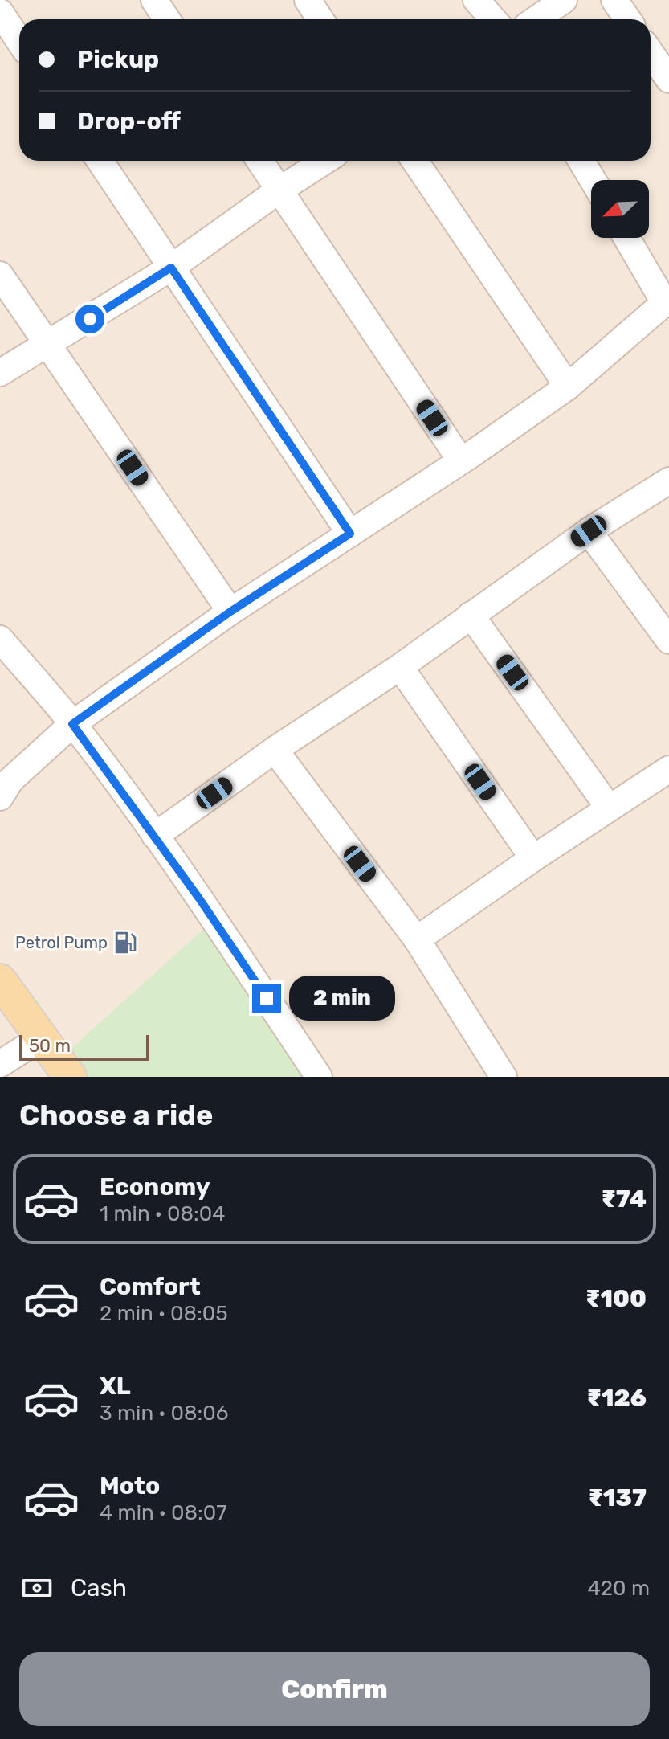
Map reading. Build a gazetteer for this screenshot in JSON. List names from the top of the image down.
{
  "places": {
    "fuel station": ["Petrol Pump"]
  },
  "scale_bar": "50 m",
  "north": "bottom left",
  "page": {
    "banner": ["Pickup", "Drop-off"],
    "bubble": "2 min",
    "scale": "50 m",
    "heading": "Choose a ride",
    "list": [
      {
        "name": "Economy",
        "note": "1 min · 08:04",
        "value": "₹74"
      },
      {
        "name": "Comfort",
        "note": "2 min · 08:05",
        "value": "₹100"
      },
      {
        "name": "XL",
        "note": "3 min · 08:06",
        "value": "₹126"
      },
      {
        "name": "Moto",
        "note": "4 min · 08:07",
        "value": "₹137"
      }
    ],
    "pay": ["Cash", "420 m"],
    "buttons": "Confirm"
  }
}
